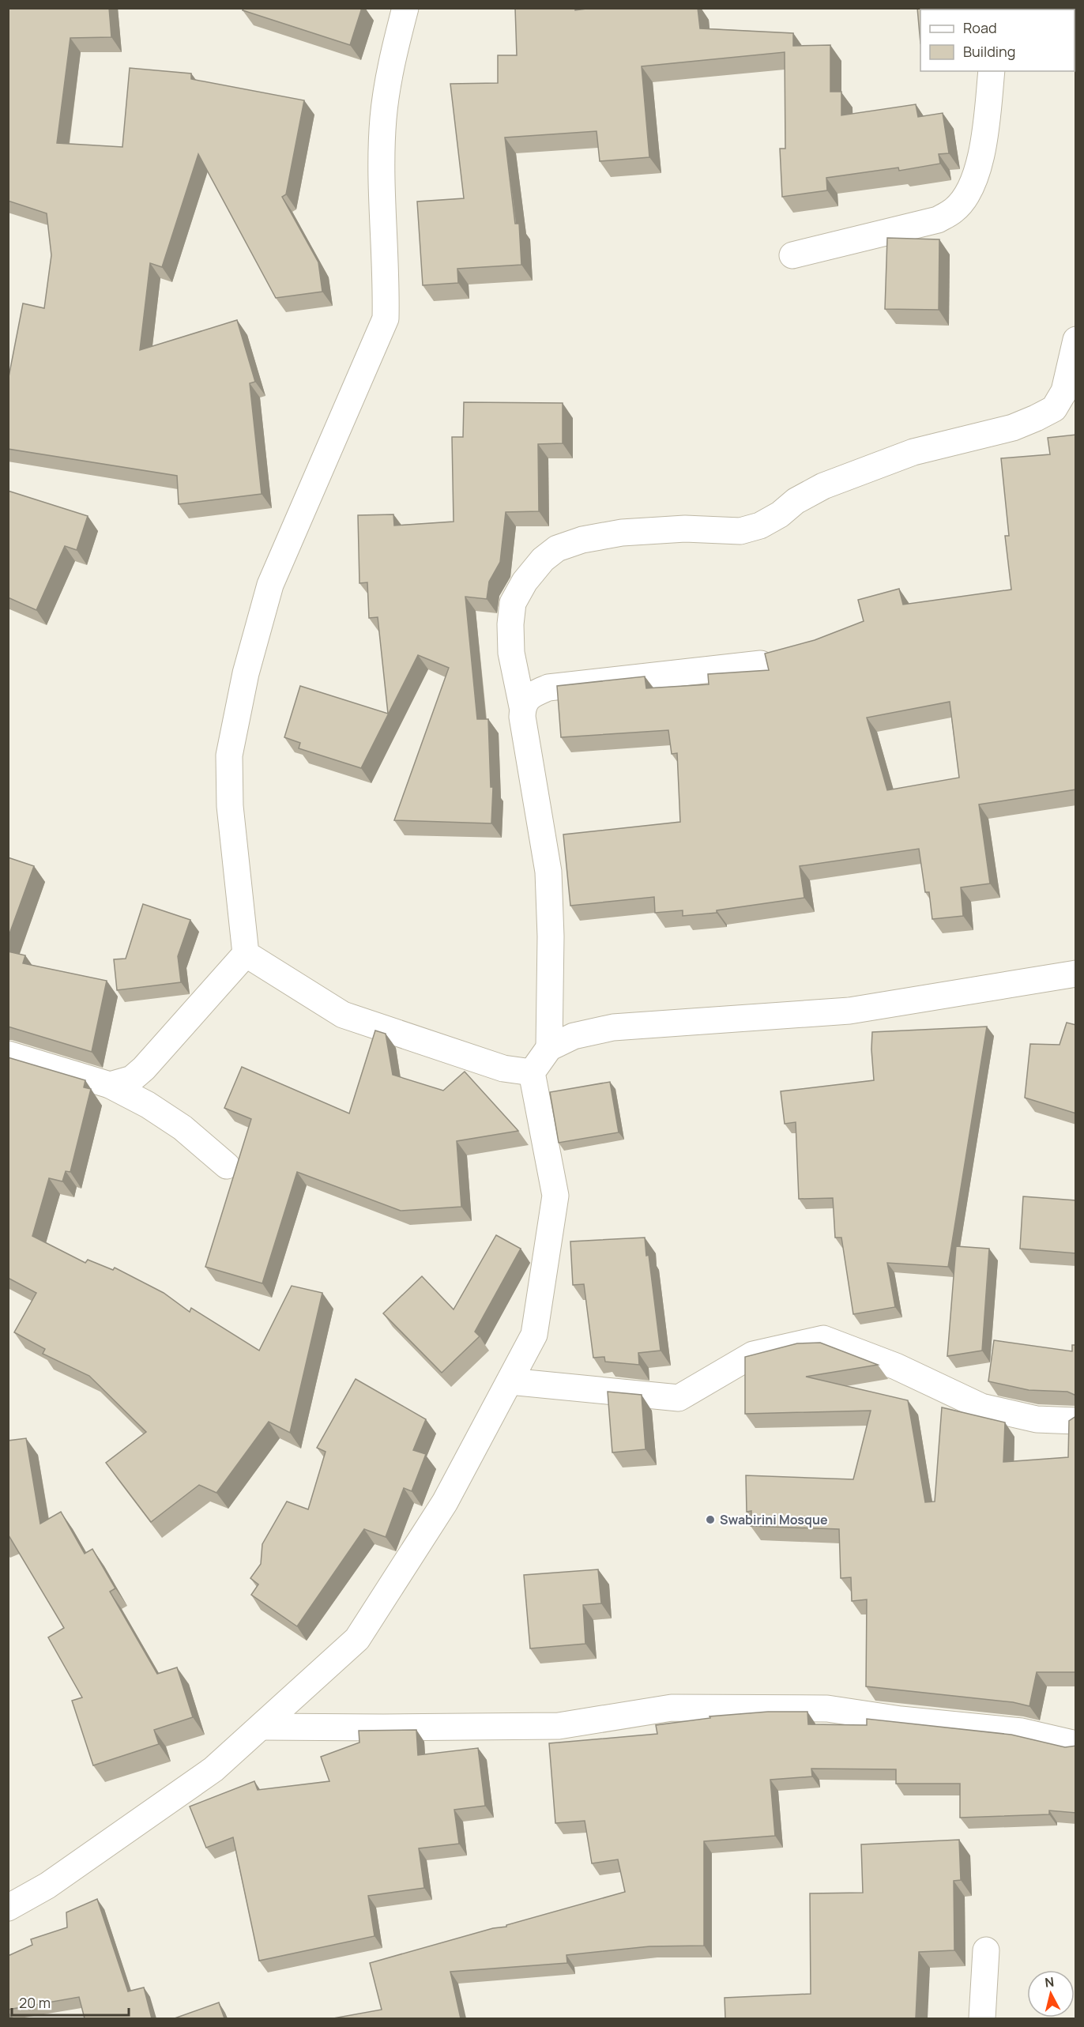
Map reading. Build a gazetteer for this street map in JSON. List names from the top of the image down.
{
  "places": ["Swabirini Mosque"],
  "legend": ["Road", "Building"],
  "scale_bar": "20 m",
  "north": "top"
}
